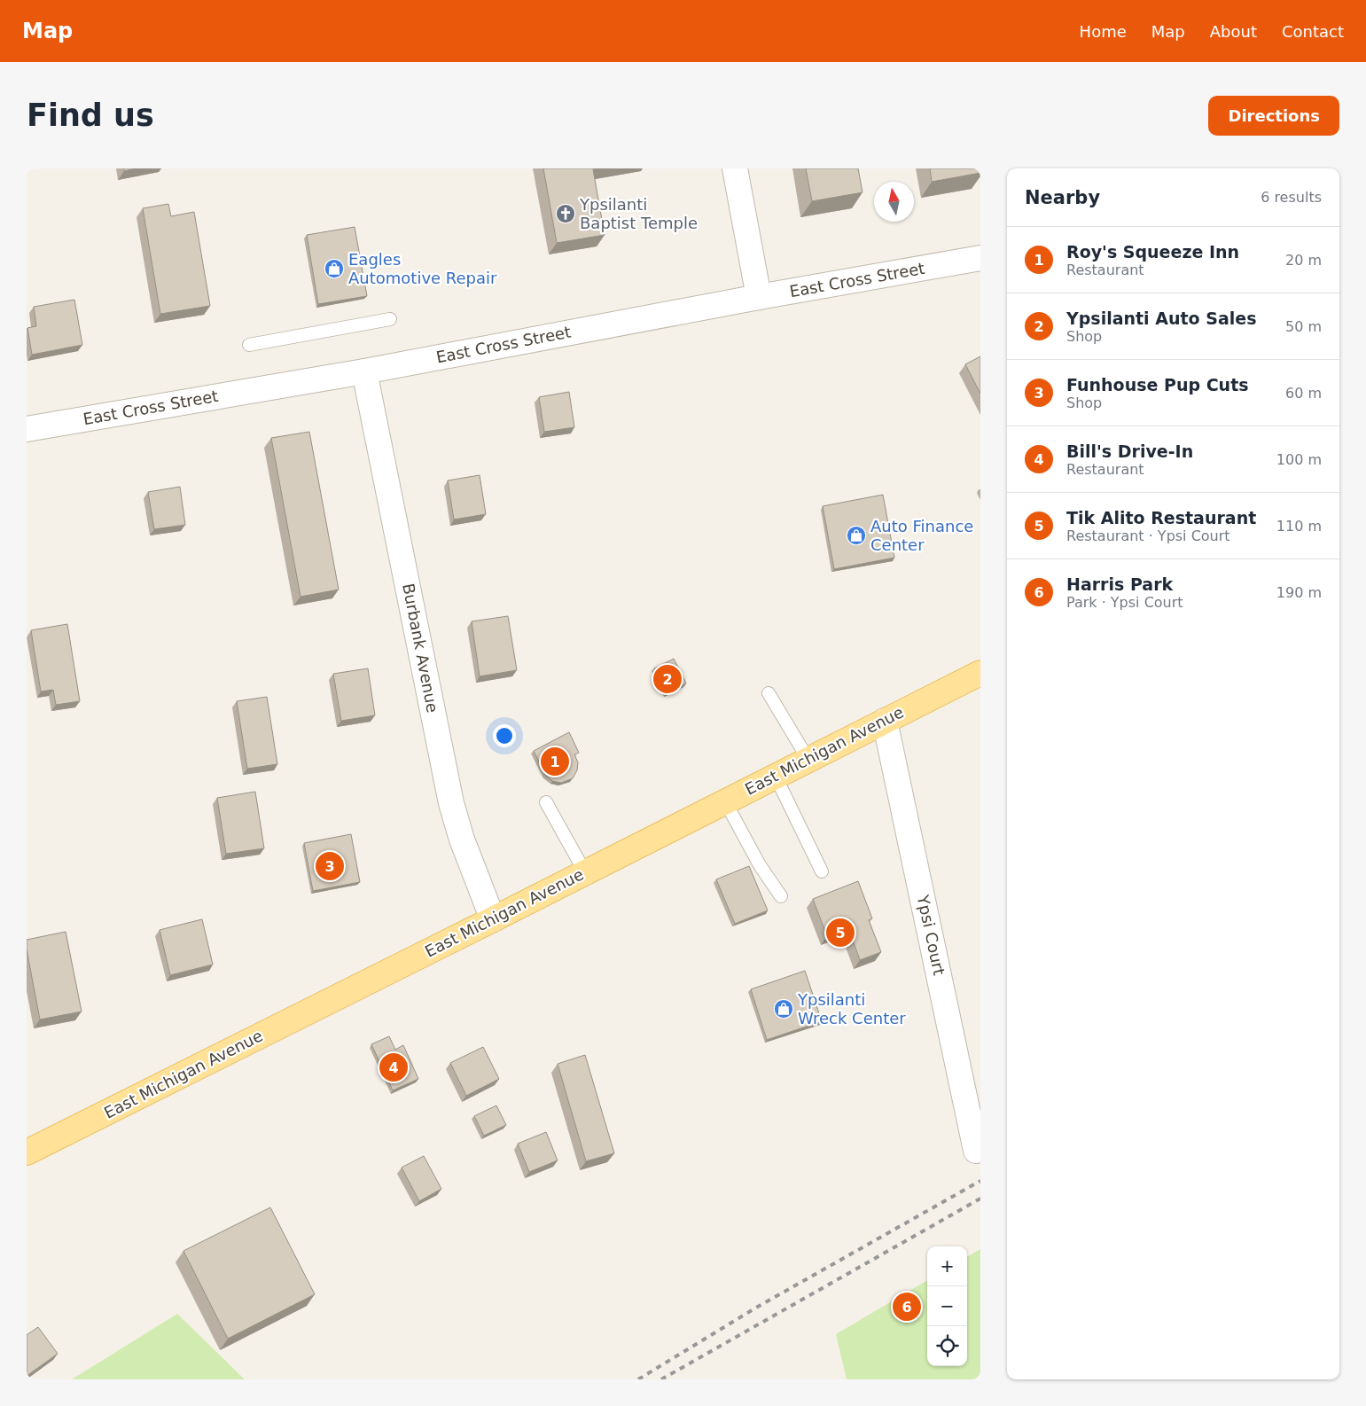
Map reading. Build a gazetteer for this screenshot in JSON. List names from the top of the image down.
{
  "streets": {
    "main road": ["East Michigan Avenue"],
    "street": ["East Cross Street", "Burbank Avenue", "Ypsi Court"]
  },
  "crossings": [
    ["East Cross Street", "Burbank Avenue"],
    ["Burbank Avenue", "East Michigan Avenue"],
    ["East Michigan Avenue", "Ypsi Court"]
  ],
  "places": {
    "church": ["Ypsilanti Baptist Temple"],
    "shop": ["Eagles Automotive Repair", "Auto Finance Center", "Ypsilanti Wreck Center"]
  },
  "north": "top",
  "page": {
    "header": "Map",
    "nav": [
      "Home",
      "Map",
      "About",
      "Contact"
    ],
    "buttons": "Directions",
    "title": "Find us",
    "heading": ["Nearby", "6 results"],
    "list": [
      {
        "mark": "1",
        "name": "Roy's Squeeze Inn",
        "note": "Restaurant",
        "value": "20 m"
      },
      {
        "mark": "2",
        "name": "Ypsilanti Auto Sales",
        "note": "Shop",
        "value": "50 m"
      },
      {
        "mark": "3",
        "name": "Funhouse Pup Cuts",
        "note": "Shop",
        "value": "60 m"
      },
      {
        "mark": "4",
        "name": "Bill's Drive-In",
        "note": "Restaurant",
        "value": "100 m"
      },
      {
        "mark": "5",
        "name": "Tik Alito Restaurant",
        "note": "Restaurant · Ypsi Court",
        "value": "110 m"
      },
      {
        "mark": "6",
        "name": "Harris Park",
        "note": "Park · Ypsi Court",
        "value": "190 m"
      }
    ],
    "pins": [
      "2",
      "1",
      "3",
      "5",
      "4",
      "6"
    ],
    "map_buttons": ["+", "−"]
  }
}
